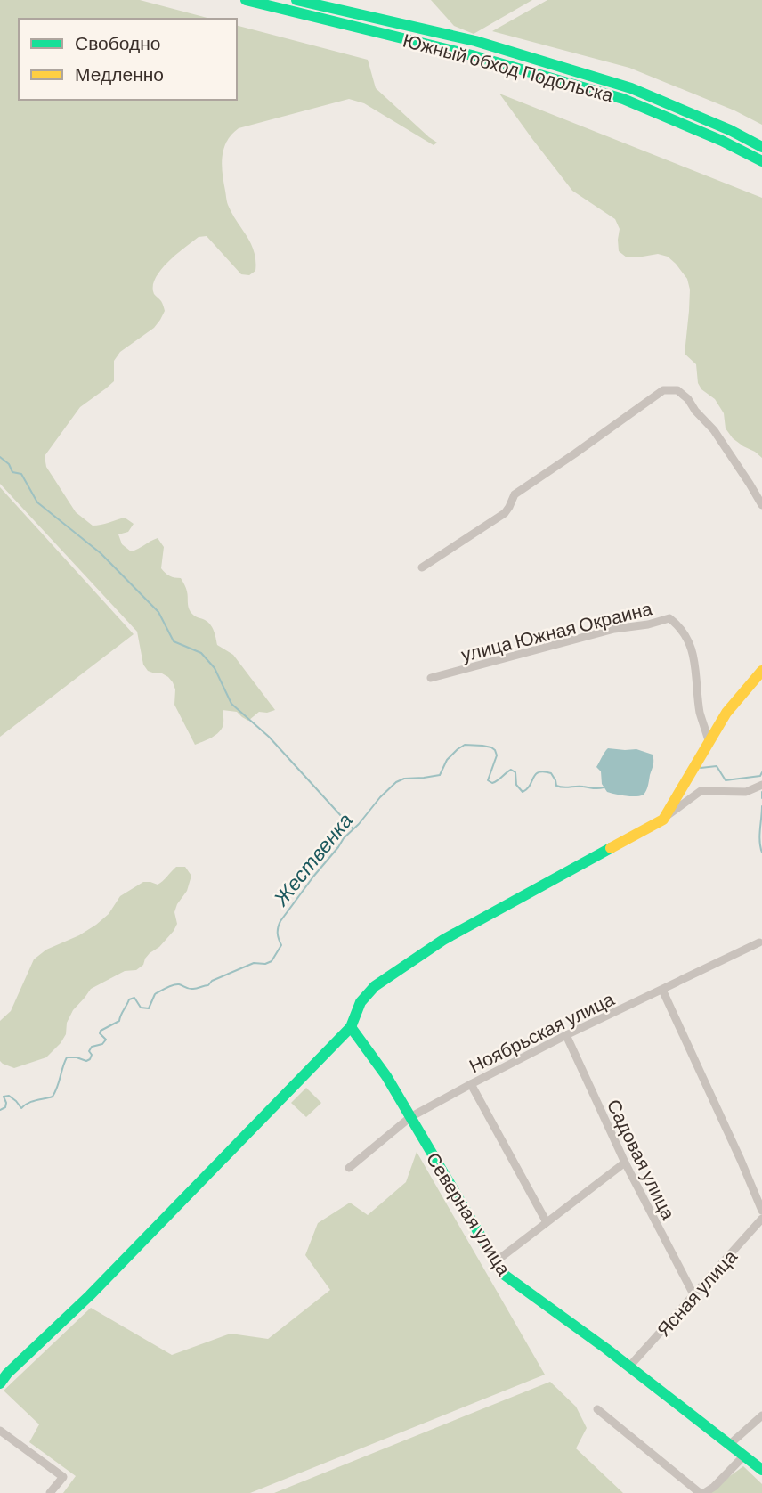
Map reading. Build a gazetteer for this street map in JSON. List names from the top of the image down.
{
  "streets": {
    "street": [
      "Южный обход Подольска",
      "улица Южная Окраина",
      "Ноябрьская улица",
      "Садовая улица",
      "Северная улица",
      "Ясная улица"
    ]
  },
  "crossings": [
    ["Ноябрьская улица", "Садовая улица"],
    ["Ноябрьская улица", "Северная улица"],
    ["Садовая улица", "Ясная улица"],
    ["Северная улица", "Ясная улица"]
  ],
  "water": ["Жественка"],
  "legend": ["Свободно", "Медленно"]
}
